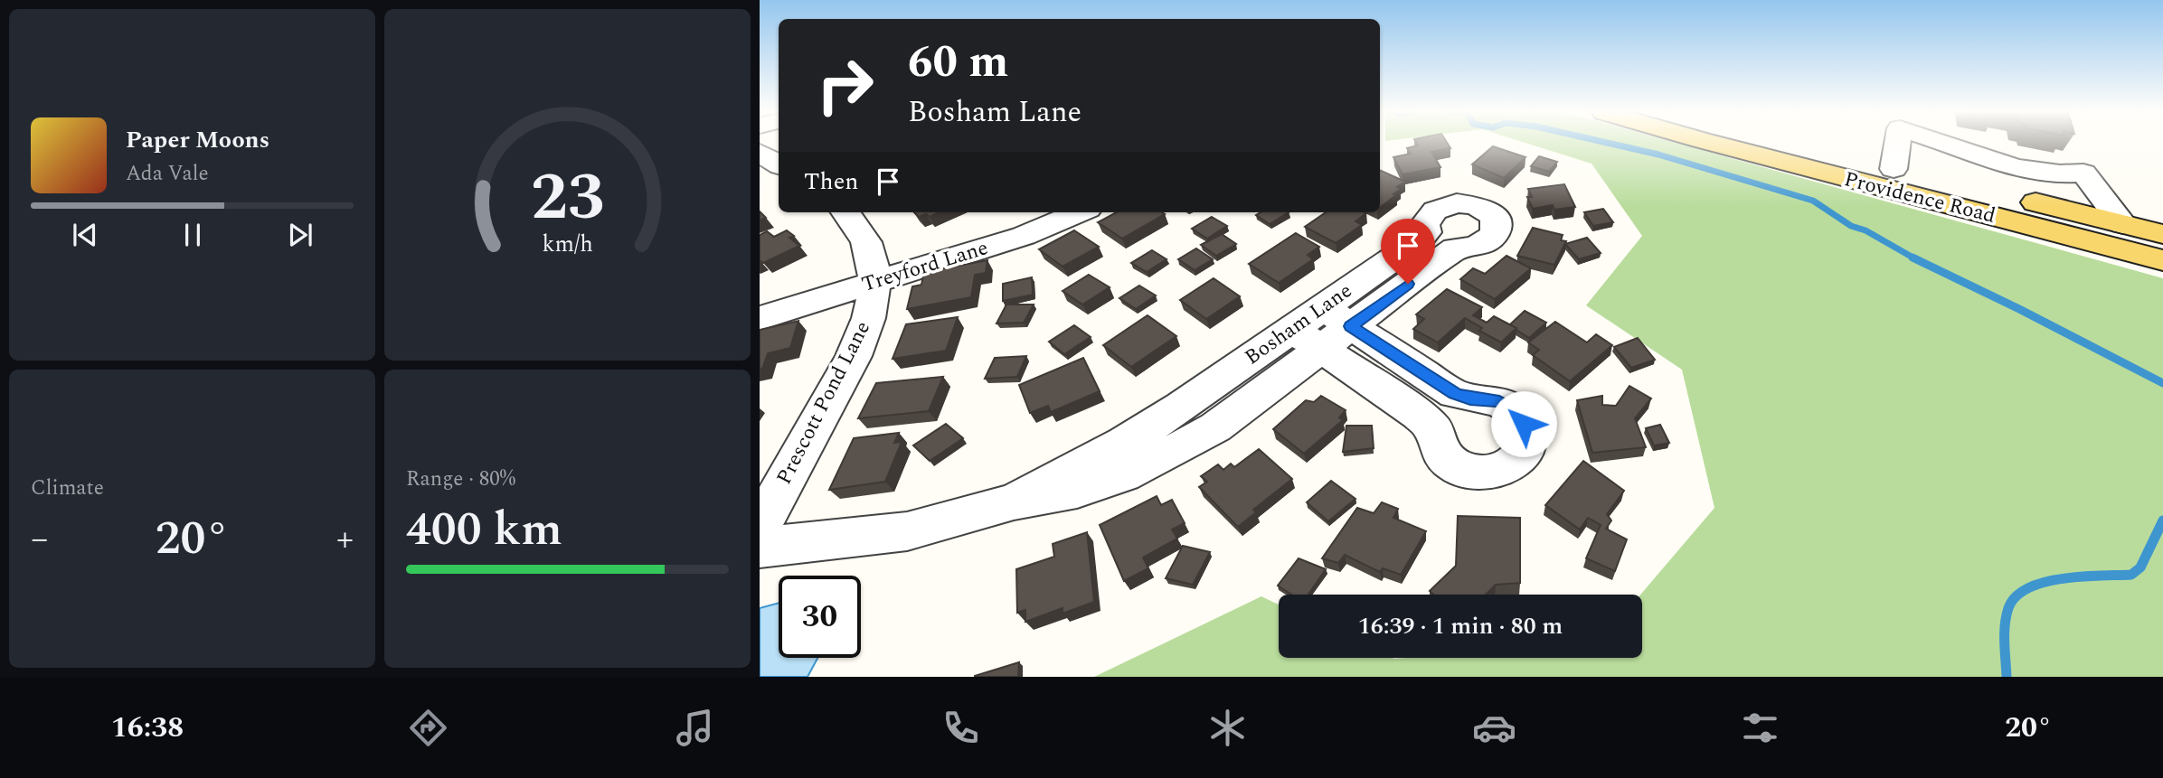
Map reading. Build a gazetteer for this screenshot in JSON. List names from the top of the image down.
{
  "streets": {
    "main road": ["Providence Road"],
    "street": ["Treyford Lane", "Bosham Lane", "Prescott Pond Lane"]
  },
  "crossings": [
    ["Treyford Lane", "Prescott Pond Lane"]
  ],
  "page": {
    "turn": ["60 m", "Bosham Lane"],
    "song": ["Paper Moons", "Ada Vale"],
    "then": "Then",
    "tile": [
      "Climate",
      ["Range · 80%", "400 km"]
    ],
    "heat": ["−", "20°", "+"],
    "limit": "30",
    "trip": "16:39 · 1 min · 80 m",
    "tabs": ["16:38", "20°"],
    "gauge": ["23", "km/h"]
  }
}
